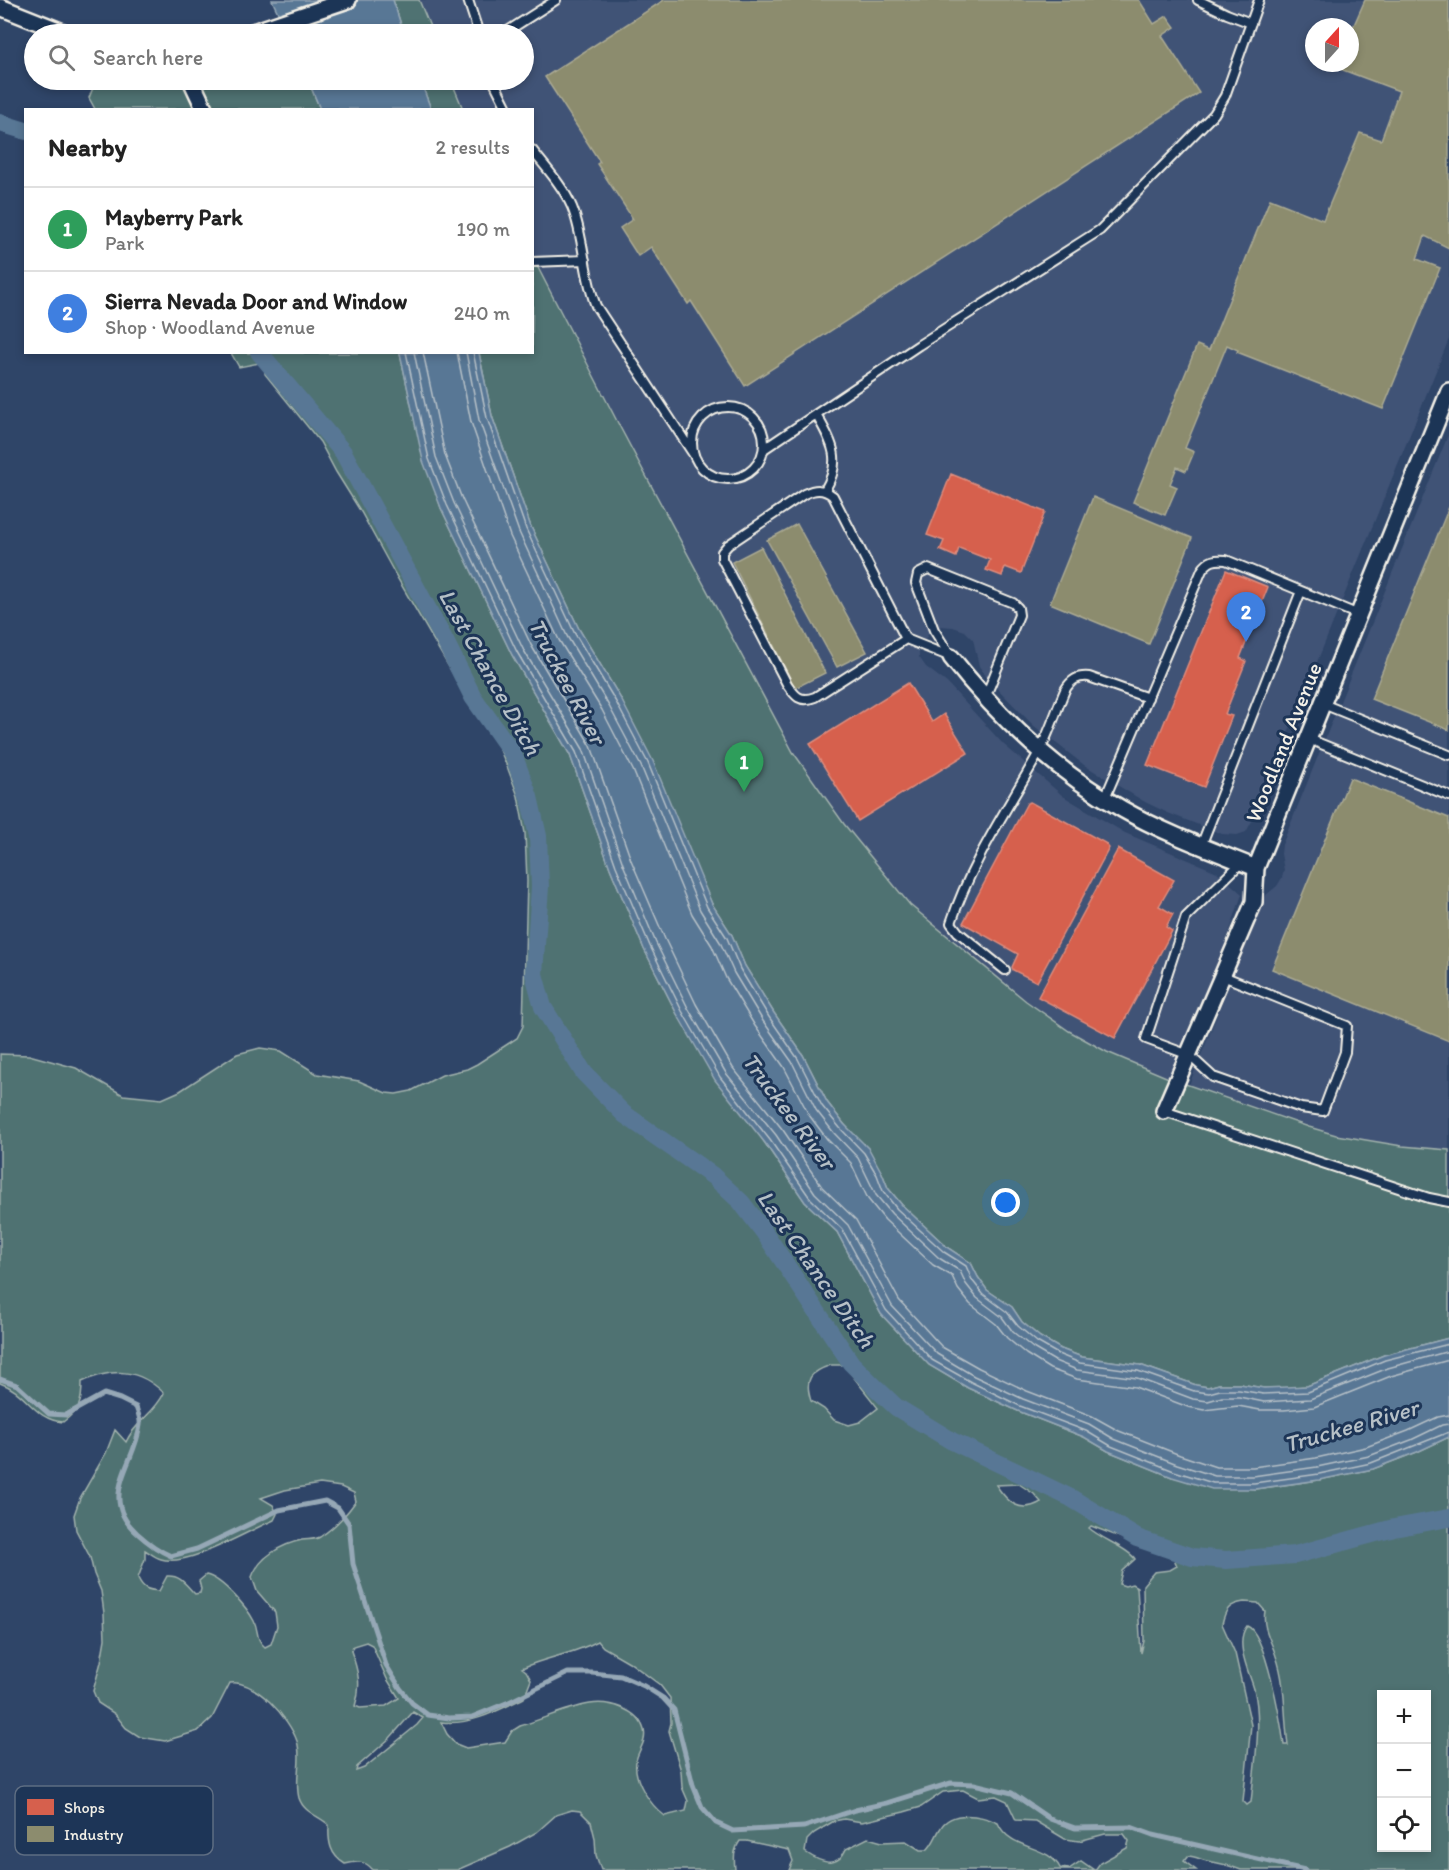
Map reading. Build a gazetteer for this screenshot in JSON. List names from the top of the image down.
{
  "streets": {
    "street": ["Woodland Avenue"]
  },
  "water": ["Last Chance Ditch", "Truckee River"],
  "legend": ["Shops", "Industry"],
  "north": "top",
  "page": {
    "search": "Search here",
    "heading": ["Nearby", "2 results"],
    "list": [
      {
        "mark": "1",
        "name": "Mayberry Park",
        "note": "Park",
        "value": "190 m"
      },
      {
        "mark": "2",
        "name": "Sierra Nevada Door and Window",
        "note": "Shop · Woodland Avenue",
        "value": "240 m"
      }
    ],
    "pins": ["2", "1"],
    "map_buttons": ["+", "−"]
  }
}
